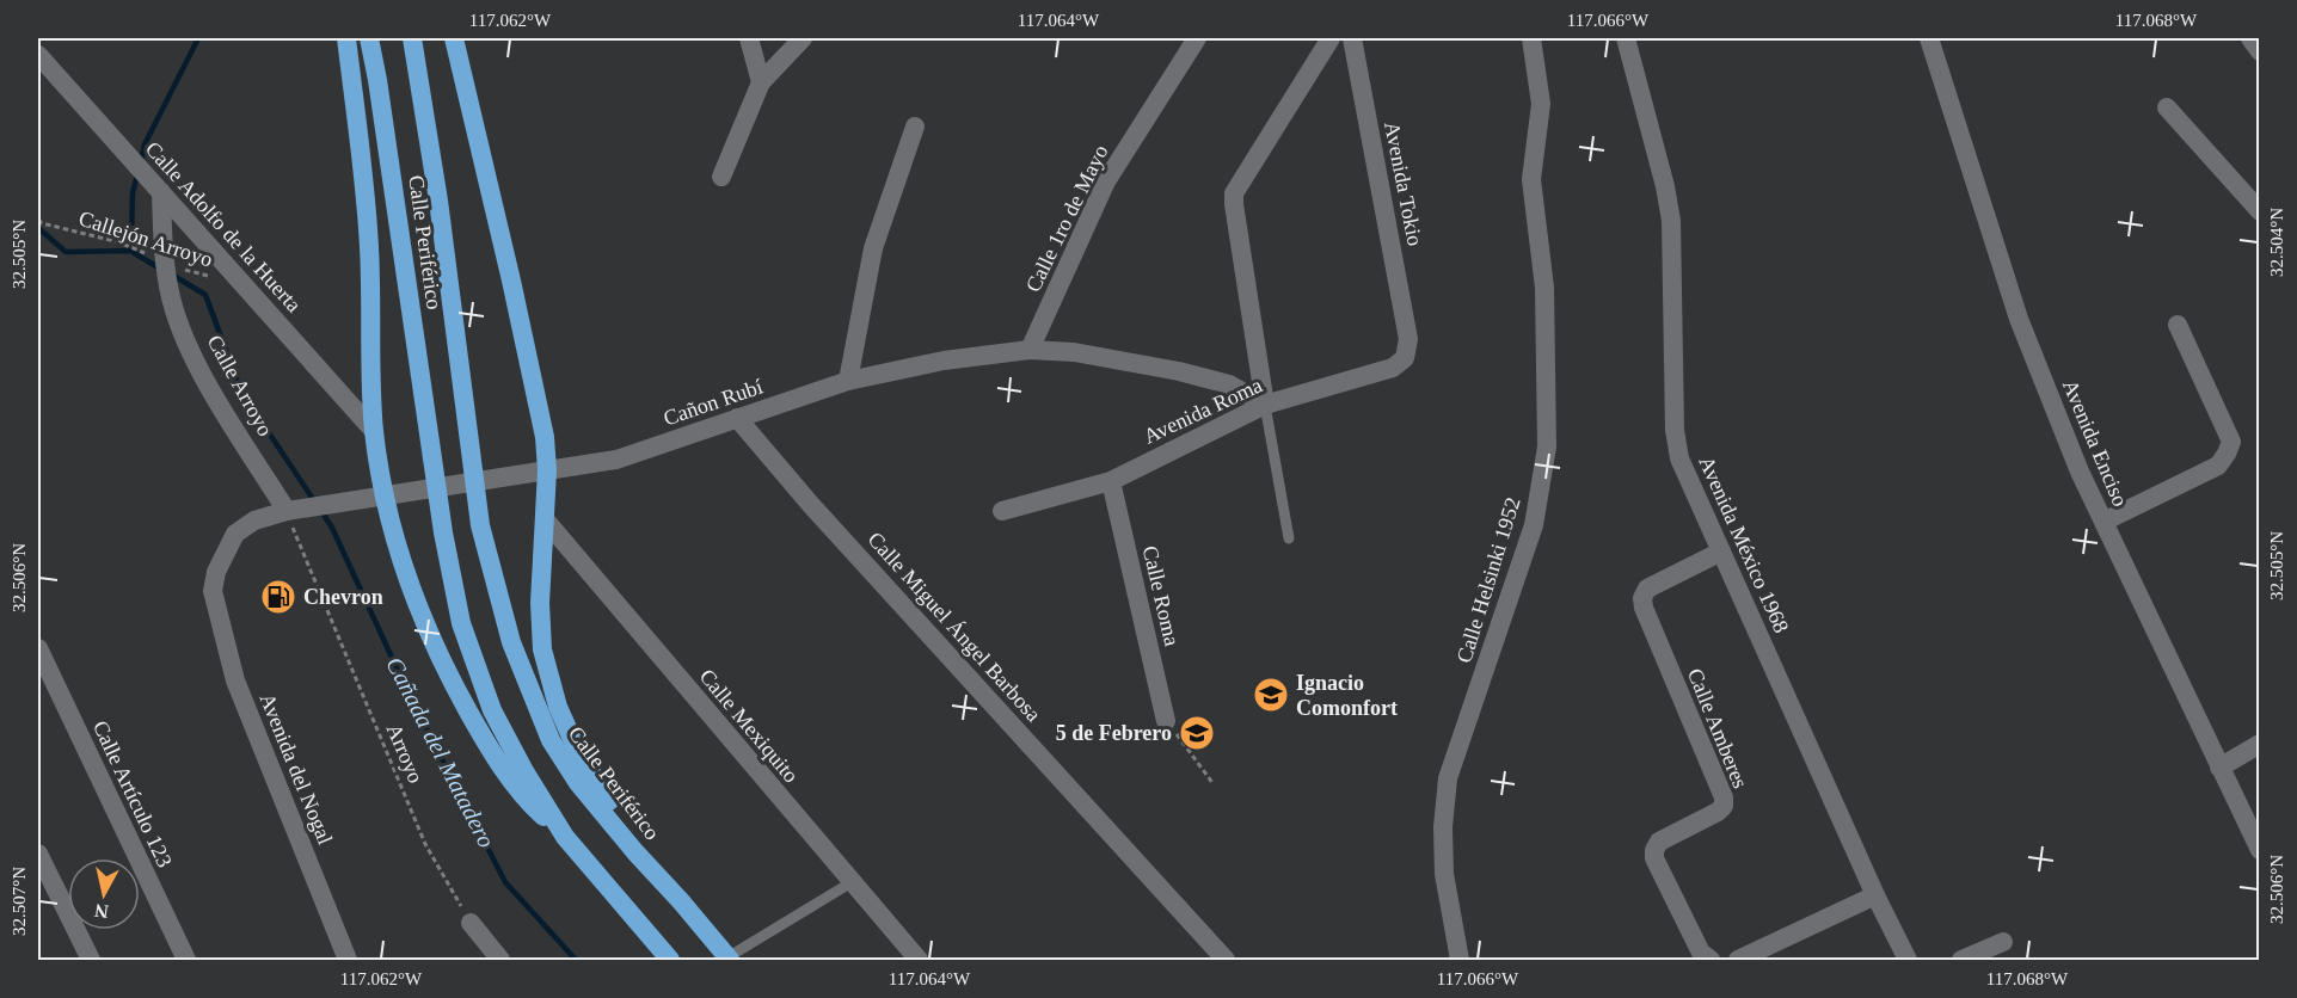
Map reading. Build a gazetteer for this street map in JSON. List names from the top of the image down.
{
  "streets": {
    "highway": ["Calle Periférico"],
    "street": [
      "Avenida Tokio",
      "Calle 1ro de Mayo",
      "Calle Adolfo de la Huerta",
      "Calle Arroyo",
      "Cañon Rubí",
      "Avenida Roma",
      "Avenida Enciso",
      "Avenida México 1968",
      "Calle Helsinki 1952",
      "Calle Roma",
      "Calle Miguel Ángel Barbosa",
      "Calle Mexiquito",
      "Calle Amberes",
      "Avenida del Nogal",
      "Calle Artículo 123"
    ],
    "path": ["Callejón Arroyo", "Arroyo"]
  },
  "crossings": [
    ["Avenida Tokio", "Avenida Roma"],
    ["Calle 1ro de Mayo", "Cañon Rubí"],
    ["Calle Adolfo de la Huerta", "Callejón Arroyo"],
    ["Calle Adolfo de la Huerta", "Calle Arroyo"],
    ["Callejón Arroyo", "Calle Arroyo"],
    ["Calle Arroyo", "Cañon Rubí"],
    ["Calle Arroyo", "Arroyo"],
    ["Cañon Rubí", "Avenida Roma"],
    ["Cañon Rubí", "Calle Miguel Ángel Barbosa"],
    ["Cañon Rubí", "Arroyo"],
    ["Cañon Rubí", "Avenida del Nogal"],
    ["Avenida Roma", "Calle Roma"],
    ["Avenida México 1968", "Calle Amberes"]
  ],
  "water": ["Cañada del Matadero"],
  "places": {
    "fuel station": ["Chevron"],
    "school or university": ["Ignacio Comonfort", "5 de Febrero"]
  },
  "north": "bottom",
  "coordinates": [
    "117.062°W",
    "117.064°W",
    "117.066°W",
    "117.068°W",
    "32.504°N",
    "32.505°N",
    "32.506°N",
    "32.507°N"
  ]
}
